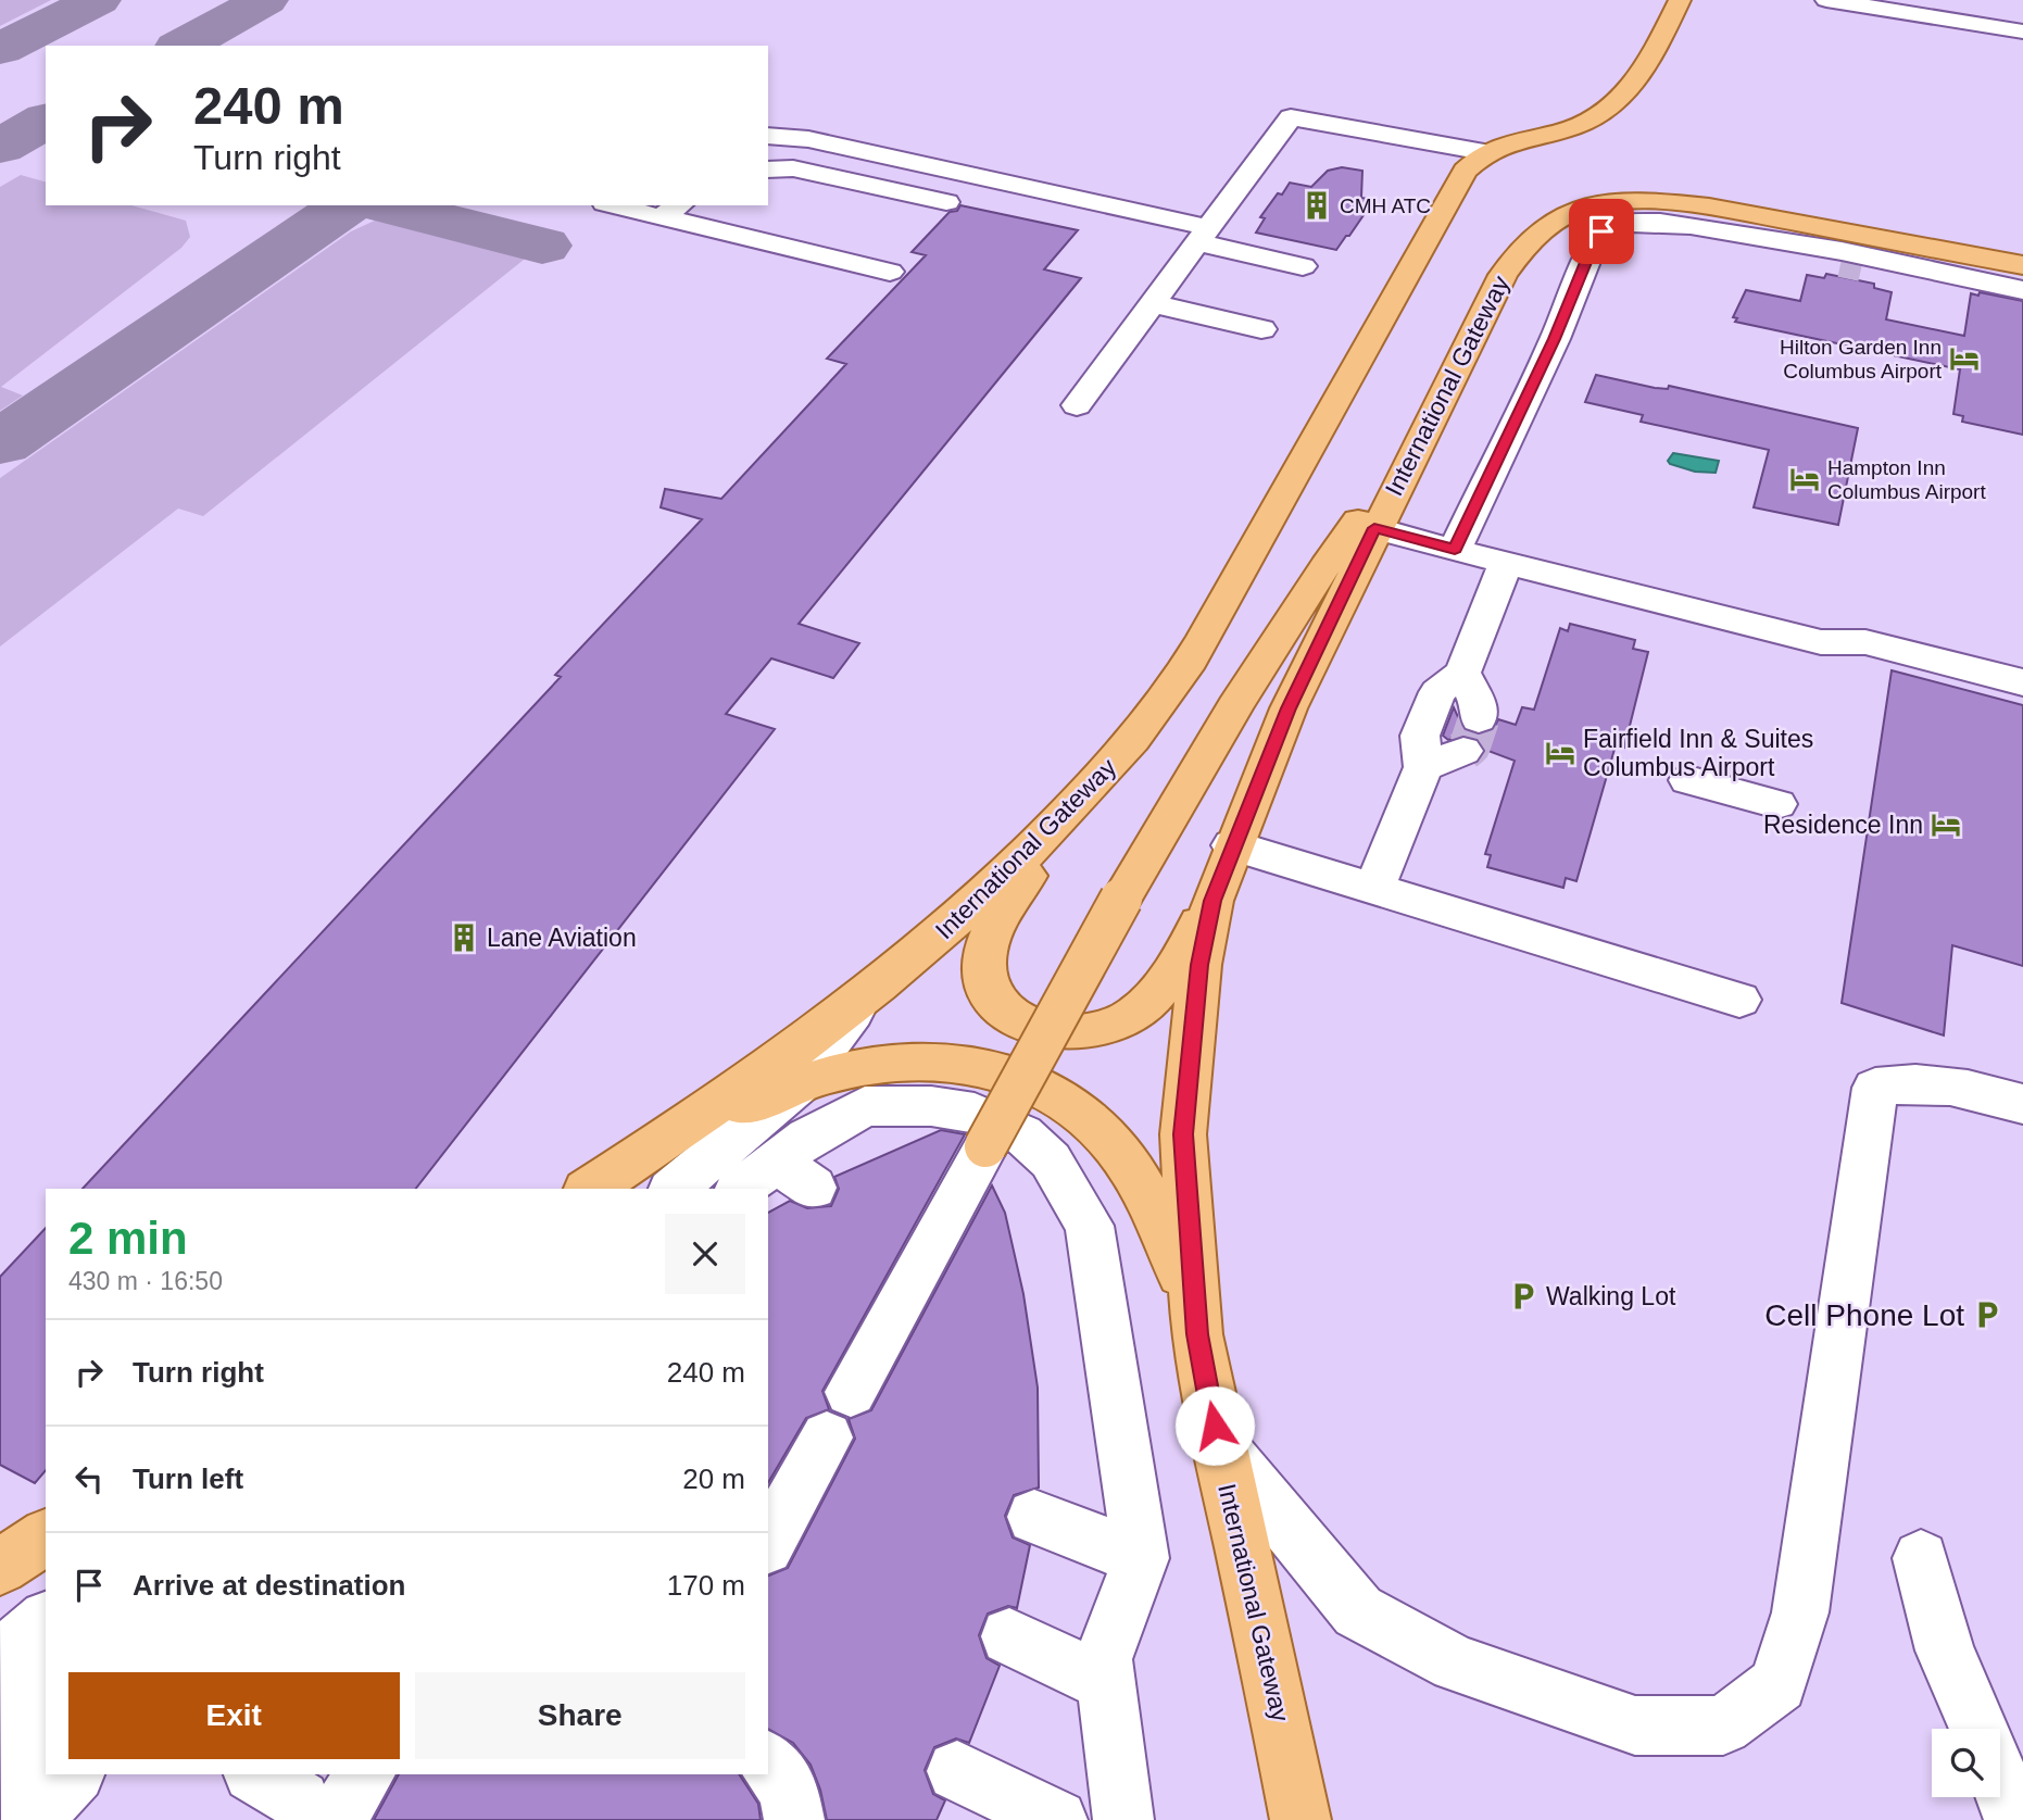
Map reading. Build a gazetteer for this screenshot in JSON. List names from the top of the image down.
{
  "streets": {
    "main road": ["International Gateway"]
  },
  "places": {
    "building": ["CMH ATC", "Lane Aviation"],
    "hotel": [
      "Hilton Garden Inn Columbus Airport",
      "Hampton Inn Columbus Airport",
      "Fairfield Inn & Suites Columbus Airport",
      "Residence Inn"
    ],
    "parking": ["Walking Lot", "Cell Phone Lot"]
  },
  "page": {
    "turn": ["240 m", "Turn right"],
    "heading": ["2 min", "430 m · 16:50"],
    "list": [
      {
        "name": "Turn right",
        "value": "240 m"
      },
      {
        "name": "Turn left",
        "value": "20 m"
      },
      {
        "name": "Arrive at destination",
        "value": "170 m"
      }
    ],
    "buttons": ["Exit", "Share"]
  }
}
